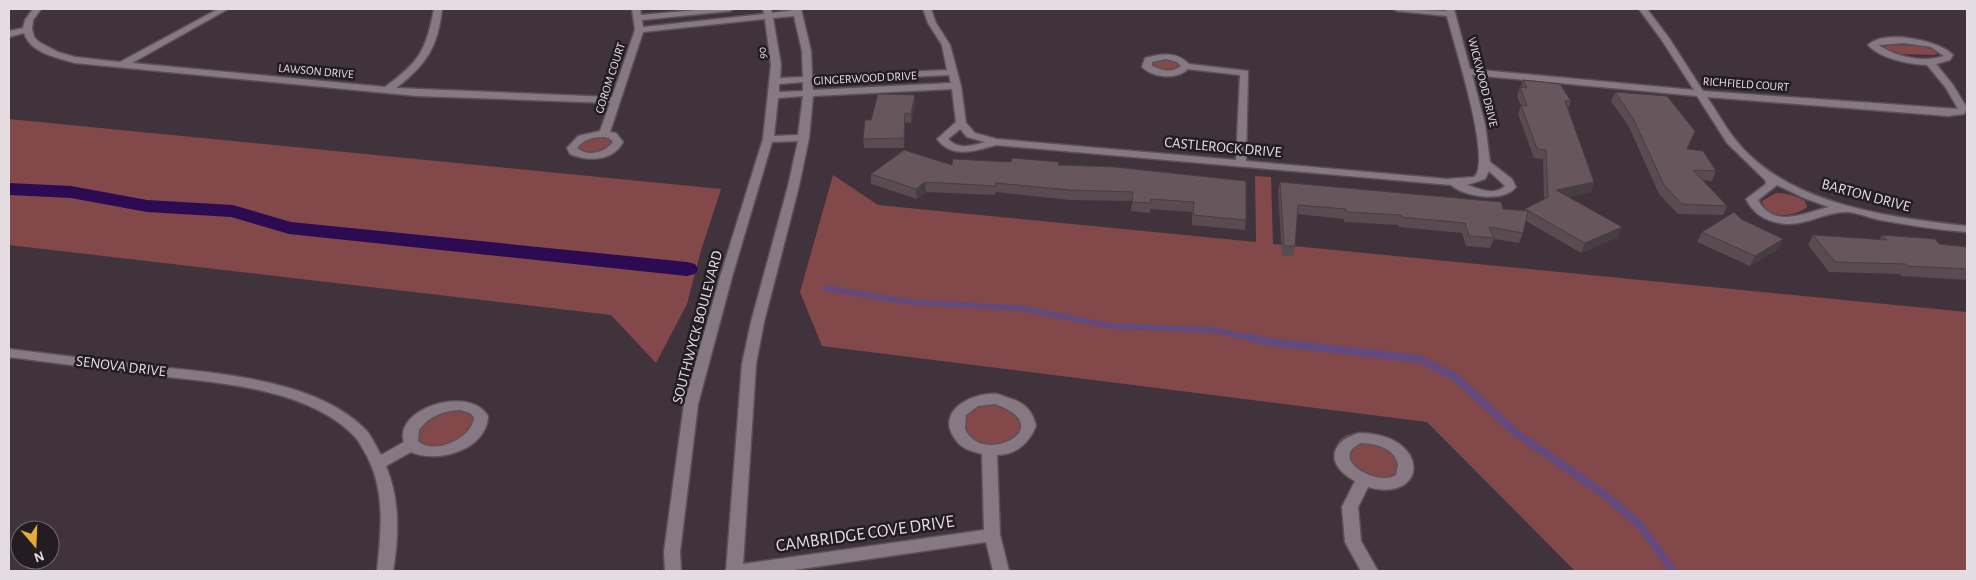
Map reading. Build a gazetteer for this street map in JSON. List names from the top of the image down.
{
  "streets": {
    "street": [
      "90",
      "LAWSON DRIVE",
      "GOROM COURT",
      "GINGERWOOD DRIVE",
      "WICKWOOD DRIVE",
      "RICHFIELD COURT",
      "CASTLEROCK DRIVE",
      "BARTON DRIVE",
      "SOUTHWYCK BOULEVARD",
      "SENOVA DRIVE",
      "CAMBRIDGE COVE DRIVE"
    ]
  },
  "crossings": [
    ["90", "GOROM COURT"],
    ["90", "GINGERWOOD DRIVE"],
    ["90", "SOUTHWYCK BOULEVARD"],
    ["LAWSON DRIVE", "GOROM COURT"],
    ["GINGERWOOD DRIVE", "SOUTHWYCK BOULEVARD"],
    ["WICKWOOD DRIVE", "RICHFIELD COURT"],
    ["WICKWOOD DRIVE", "CASTLEROCK DRIVE"],
    ["RICHFIELD COURT", "BARTON DRIVE"]
  ],
  "north": "bottom"
}
